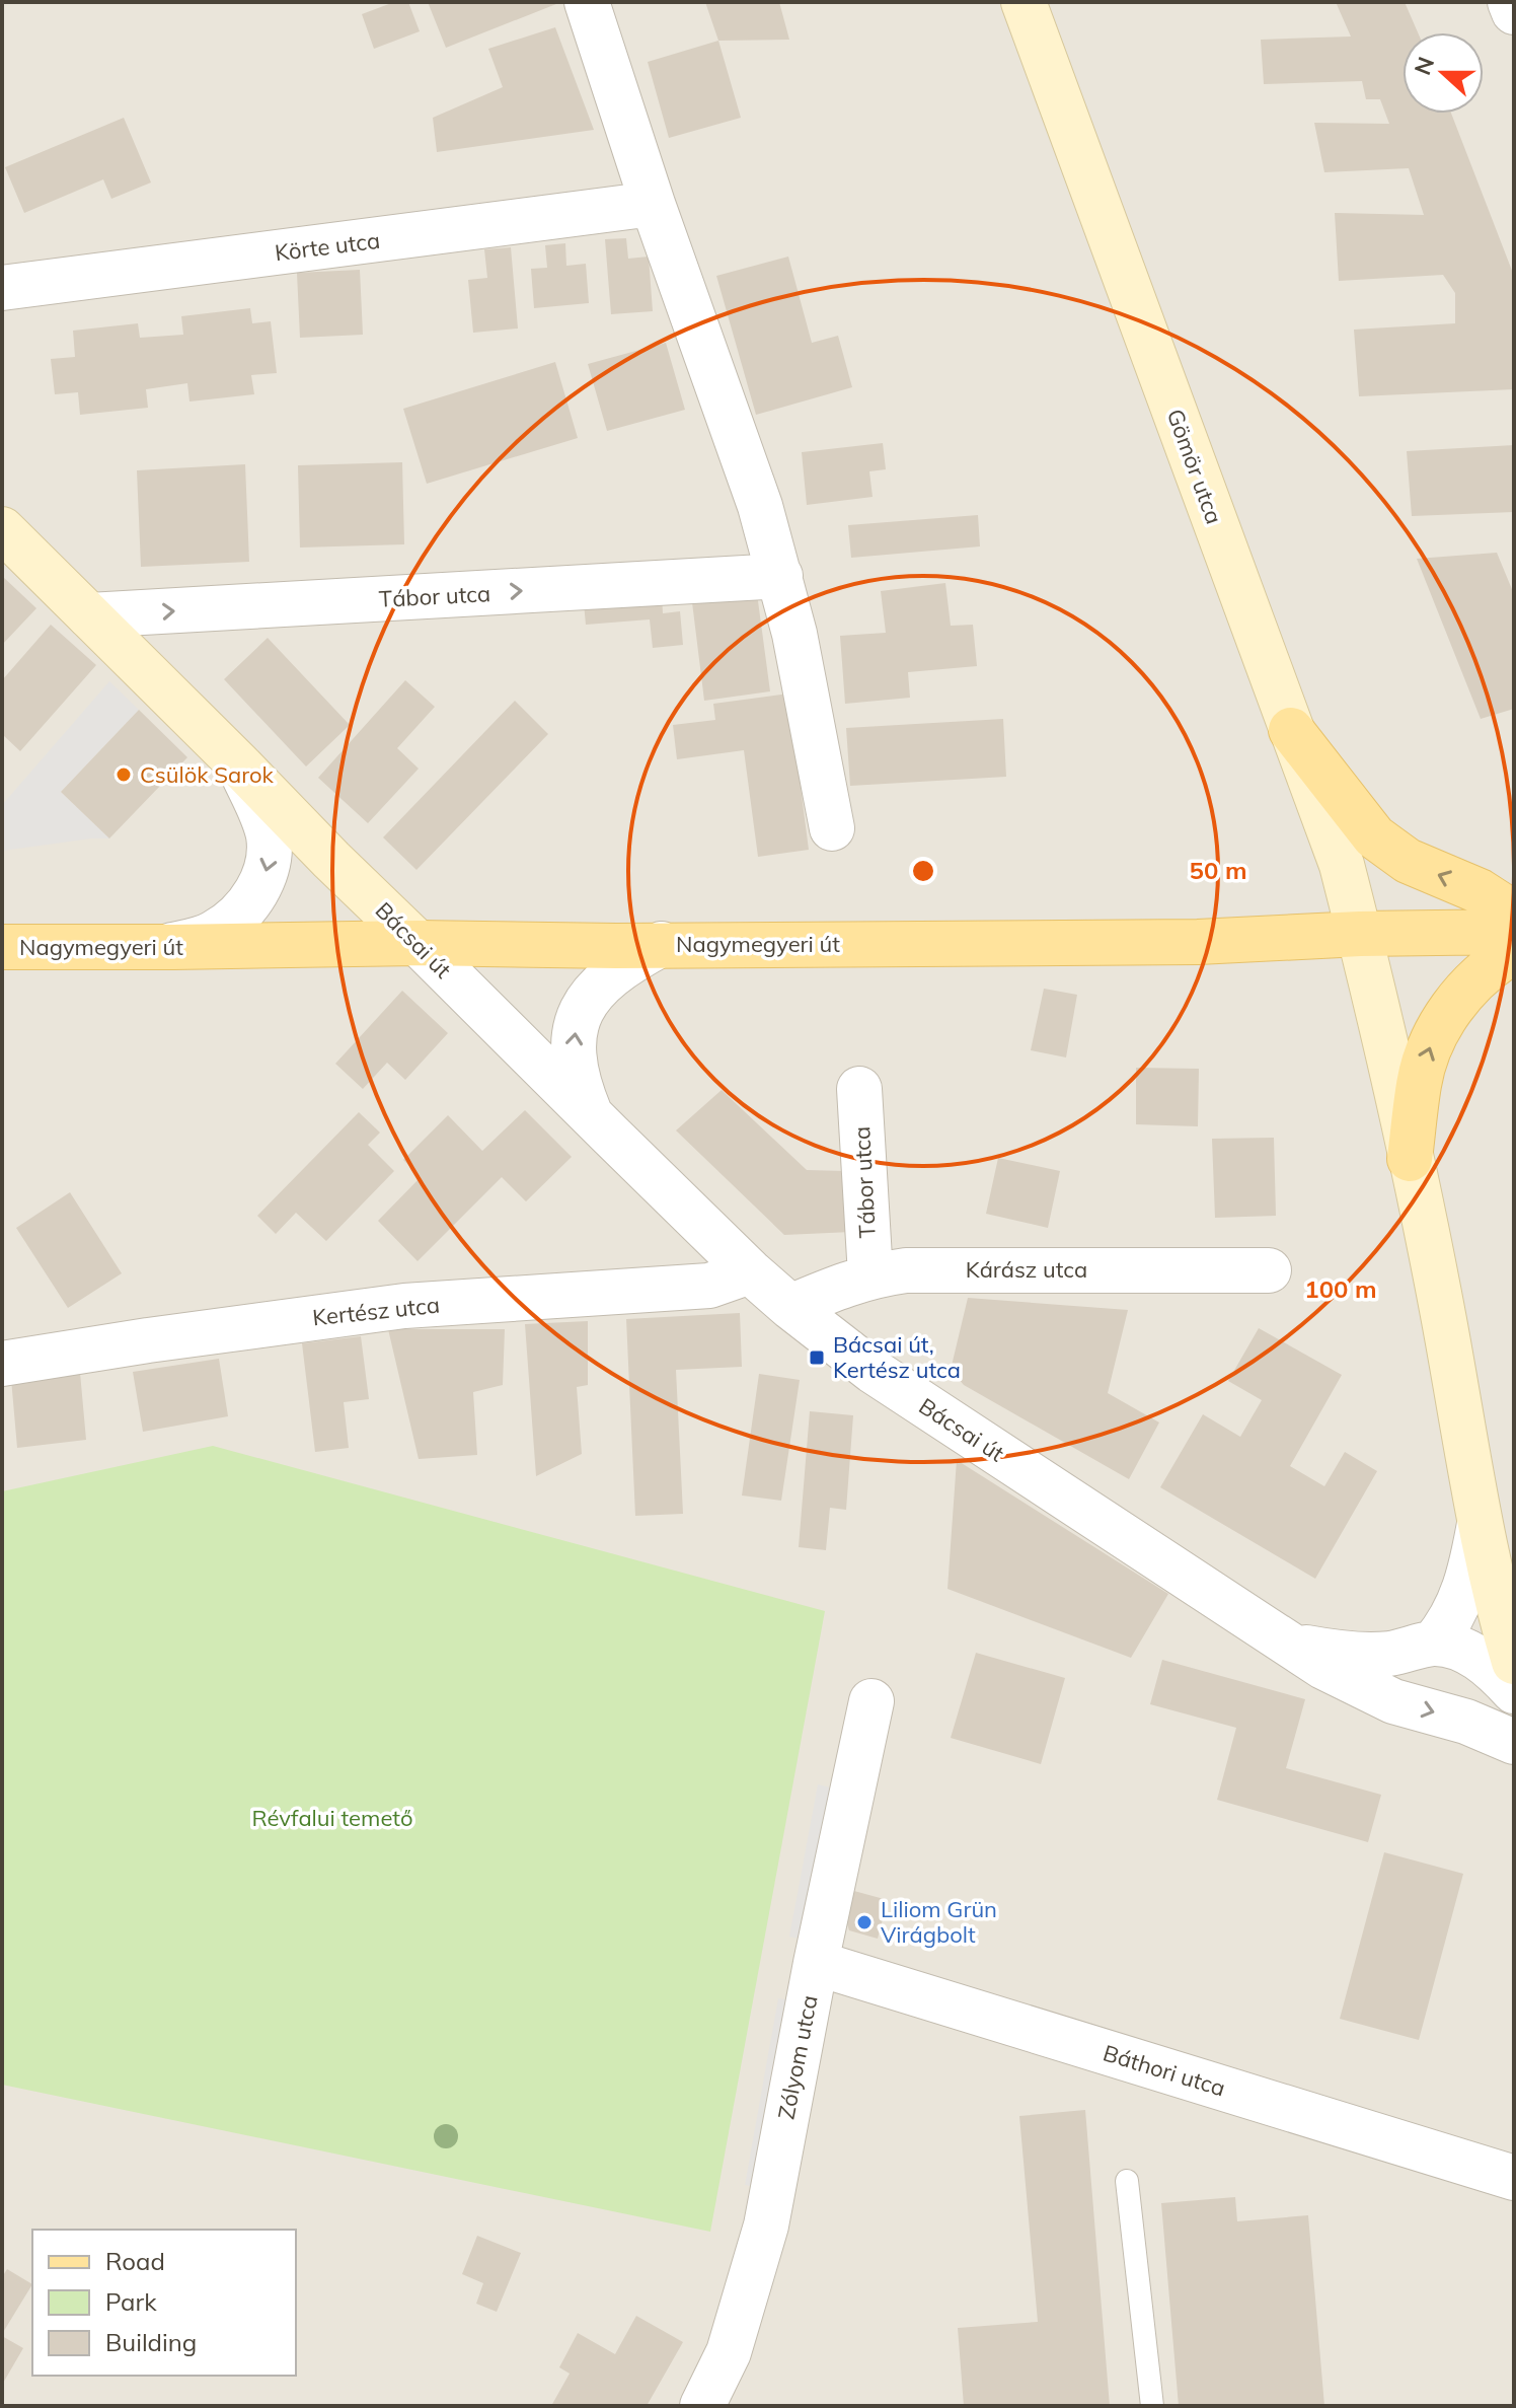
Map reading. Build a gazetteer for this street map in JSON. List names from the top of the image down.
{
  "streets": {
    "main road": ["Nagymegyeri út"],
    "street": [
      "Körte utca",
      "Gömör utca",
      "Tábor utca",
      "Bácsai út",
      "Kárász utca",
      "Kertész utca",
      "Zólyom utca",
      "Báthori utca"
    ]
  },
  "crossings": [
    ["Gömör utca", "Nagymegyeri út"],
    ["Tábor utca", "Bácsai út"],
    ["Tábor utca", "Kárász utca"],
    ["Bácsai út", "Nagymegyeri út"],
    ["Bácsai út", "Kárász utca"],
    ["Bácsai út", "Kertész utca"],
    ["Zólyom utca", "Báthori utca"]
  ],
  "one_way": ["Tábor utca"],
  "parks": ["Révfalui temető"],
  "places": {
    "other": ["Csülök Sarok", "Liliom Grün Virágbolt"],
    "transit": ["Bácsai út, Kertész utca"]
  },
  "legend": ["Road", "Park", "Building"],
  "north": "left",
  "rings": ["50 m", "100 m"]
}
